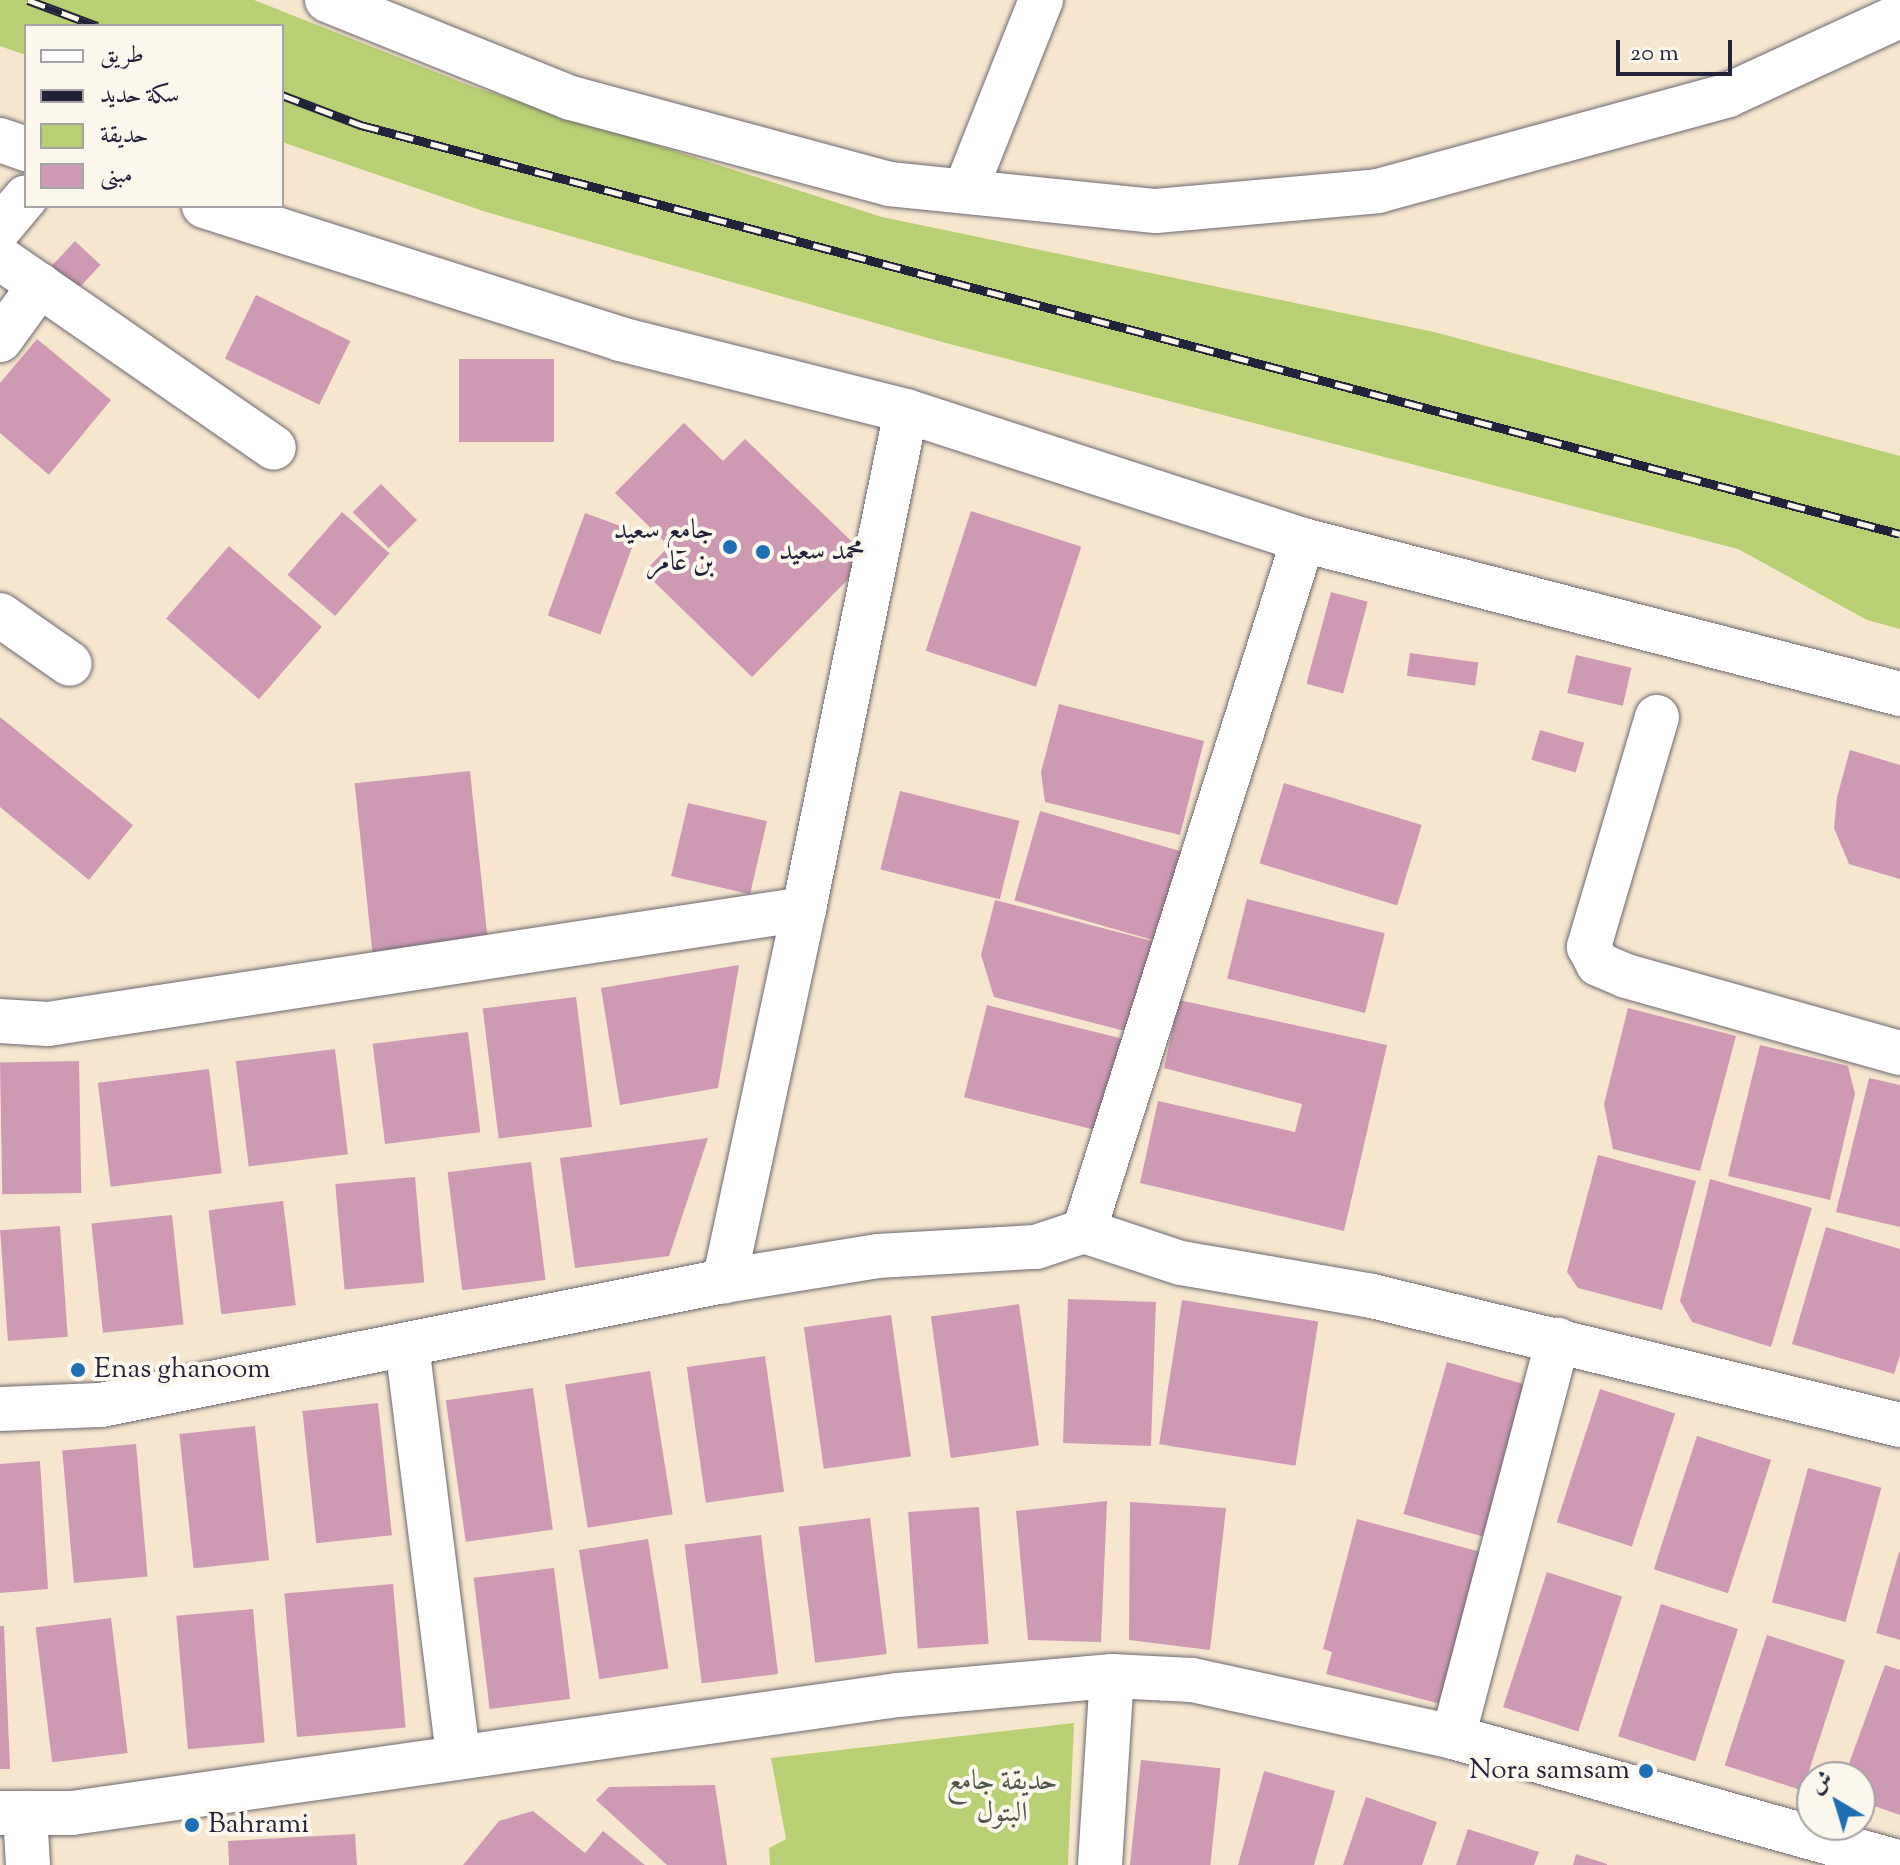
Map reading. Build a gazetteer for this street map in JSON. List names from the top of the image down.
{
  "parks": ["حديقة جامع البتول"],
  "places": [
    "جامع سعيد بن عامر",
    "محمد سعيد",
    "Enas ghanoom",
    "Nora samsam",
    "Bahrami"
  ],
  "legend": [
    "طريق",
    "سكة حديد",
    "حديقة",
    "مبنى"
  ],
  "scale_bar": "20 m",
  "north": "top left"
}
